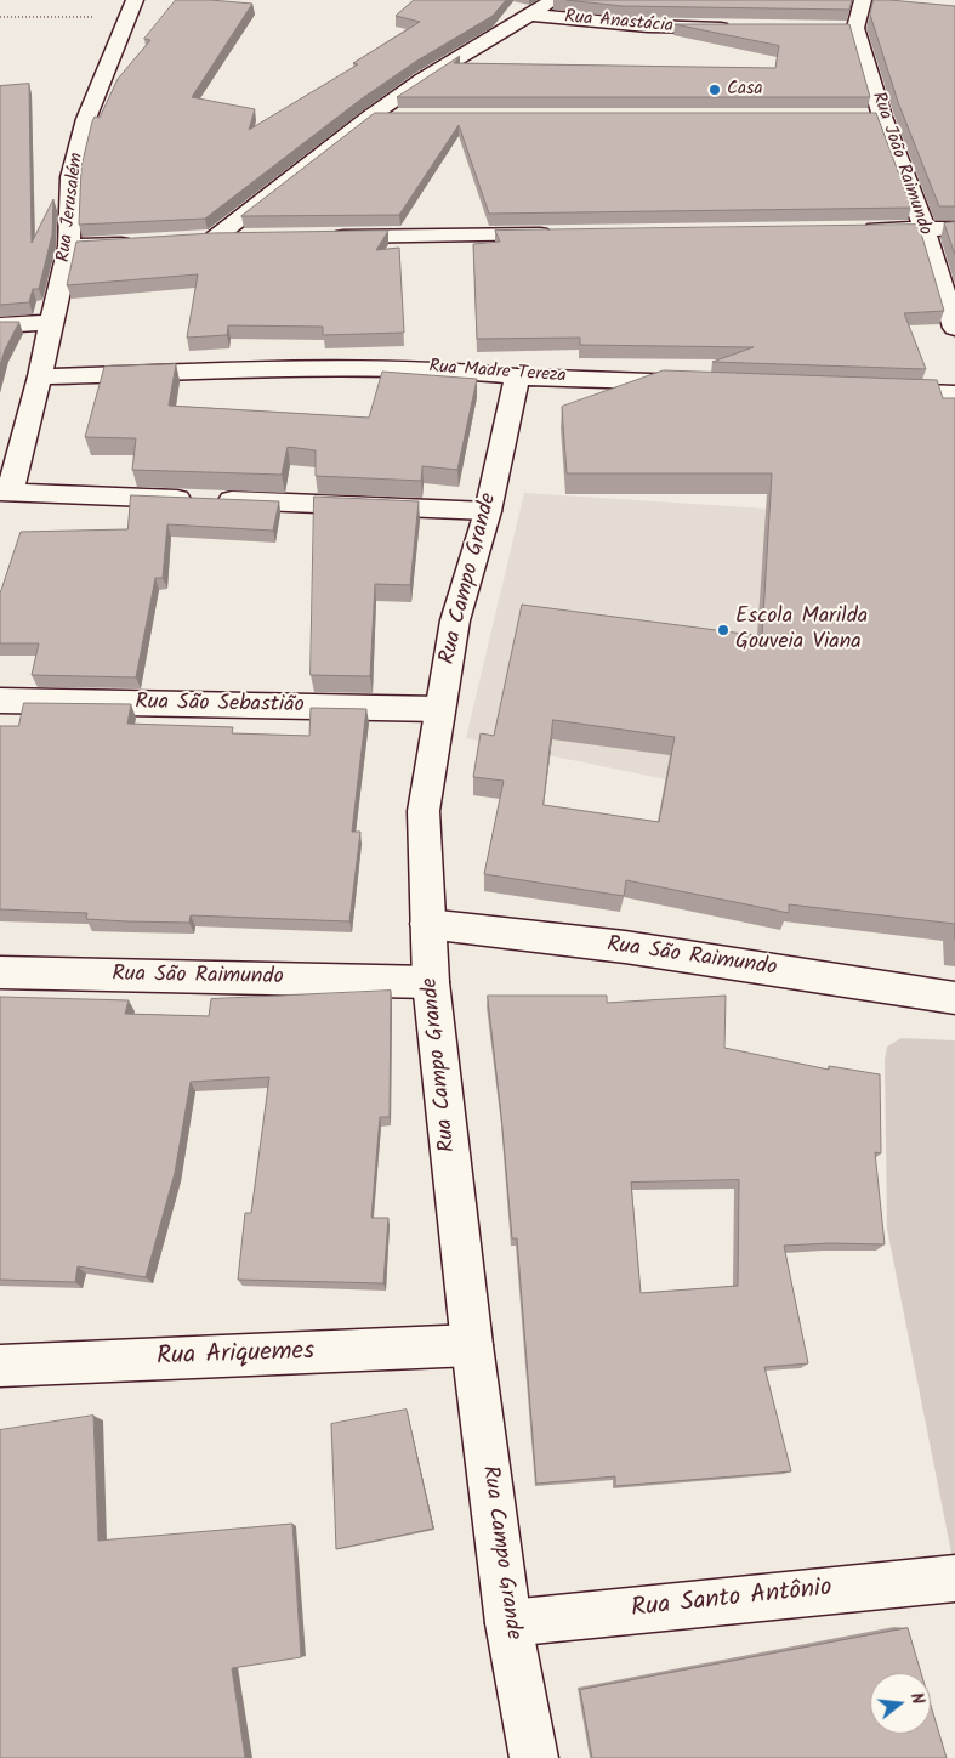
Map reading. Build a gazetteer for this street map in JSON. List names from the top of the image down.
{
  "streets": {
    "street": [
      "Rua Anastácia",
      "Rua João Raimundo",
      "Rua Jerusalém",
      "Rua Madre Tereza",
      "Rua Campo Grande",
      "Rua São Sebastião",
      "Rua São Raimundo",
      "Rua Ariquemes",
      "Rua Santo Antônio"
    ]
  },
  "crossings": [
    ["Rua Jerusalém", "Rua Madre Tereza"],
    ["Rua Madre Tereza", "Rua Campo Grande"],
    ["Rua Campo Grande", "Rua São Sebastião"],
    ["Rua Campo Grande", "Rua São Raimundo"],
    ["Rua Campo Grande", "Rua Ariquemes"],
    ["Rua Campo Grande", "Rua Santo Antônio"]
  ],
  "places": ["Casa", "Escola Marilda Gouveia Viana"],
  "north": "right"
}
